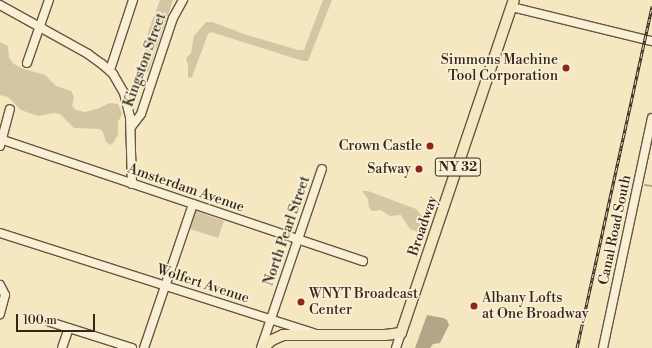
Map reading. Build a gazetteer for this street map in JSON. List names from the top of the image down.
{
  "streets": {
    "main road": ["NY 32", "Broadway", "Wolfert Avenue"],
    "street": [
      "Kingston Street",
      "Amsterdam Avenue",
      "Canal Road South",
      "North Pearl Street"
    ]
  },
  "crossings": [
    ["Amsterdam Avenue", "North Pearl Street"],
    ["Broadway", "Wolfert Avenue"],
    ["North Pearl Street", "Wolfert Avenue"]
  ],
  "places": [
    "Simmons Machine Tool Corporation",
    "Crown Castle",
    "Safway",
    "WNYT Broadcast Center",
    "Albany Lofts at One Broadway"
  ],
  "scale_bar": "100 m"
}
